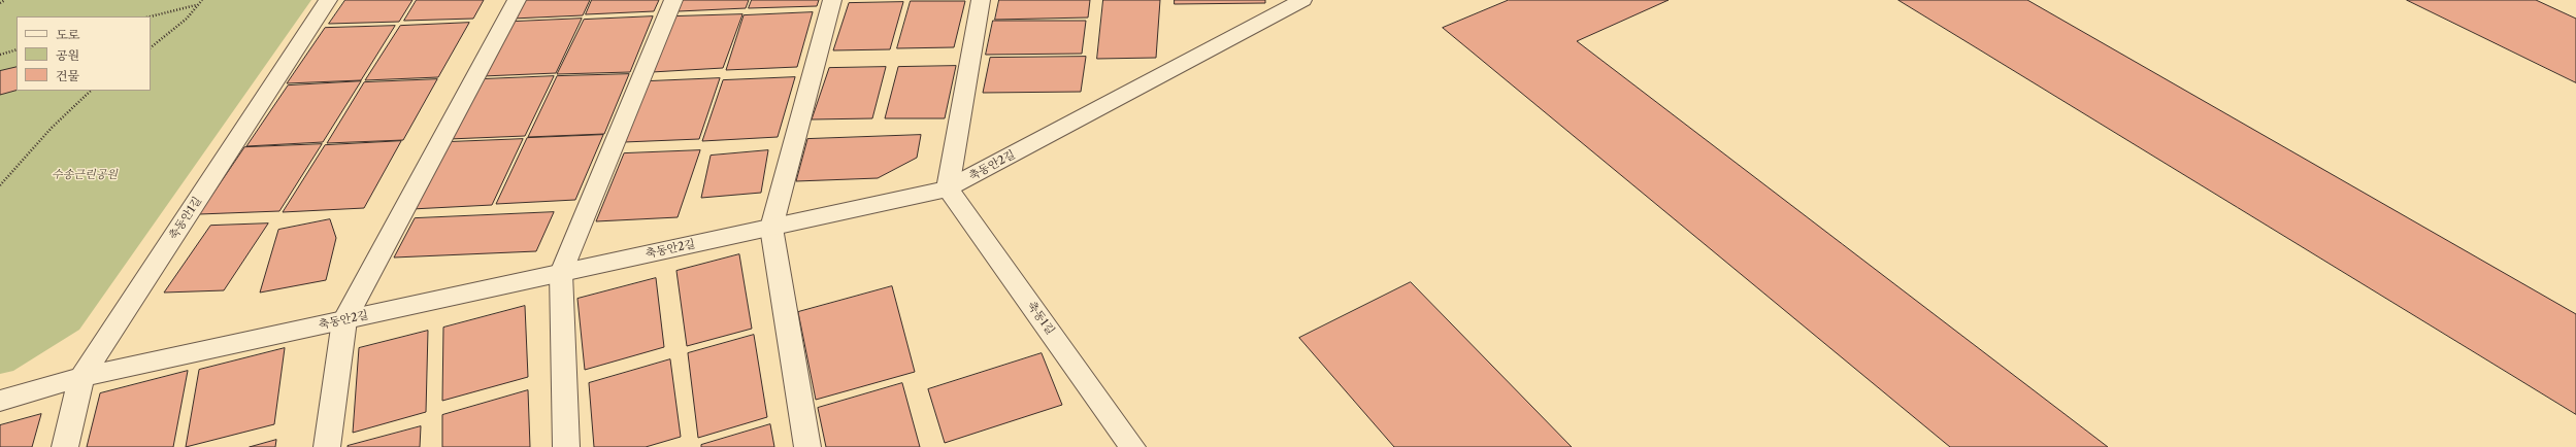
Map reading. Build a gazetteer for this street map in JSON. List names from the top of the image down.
{
  "streets": {
    "street": ["축동안2길", "축동안1길", "축동1길"]
  },
  "crossings": [
    ["축동안2길", "축동안1길"],
    ["축동안2길", "축동1길"]
  ],
  "parks": ["수송근린공원"],
  "legend": ["도로", "공원", "건물"]
}
